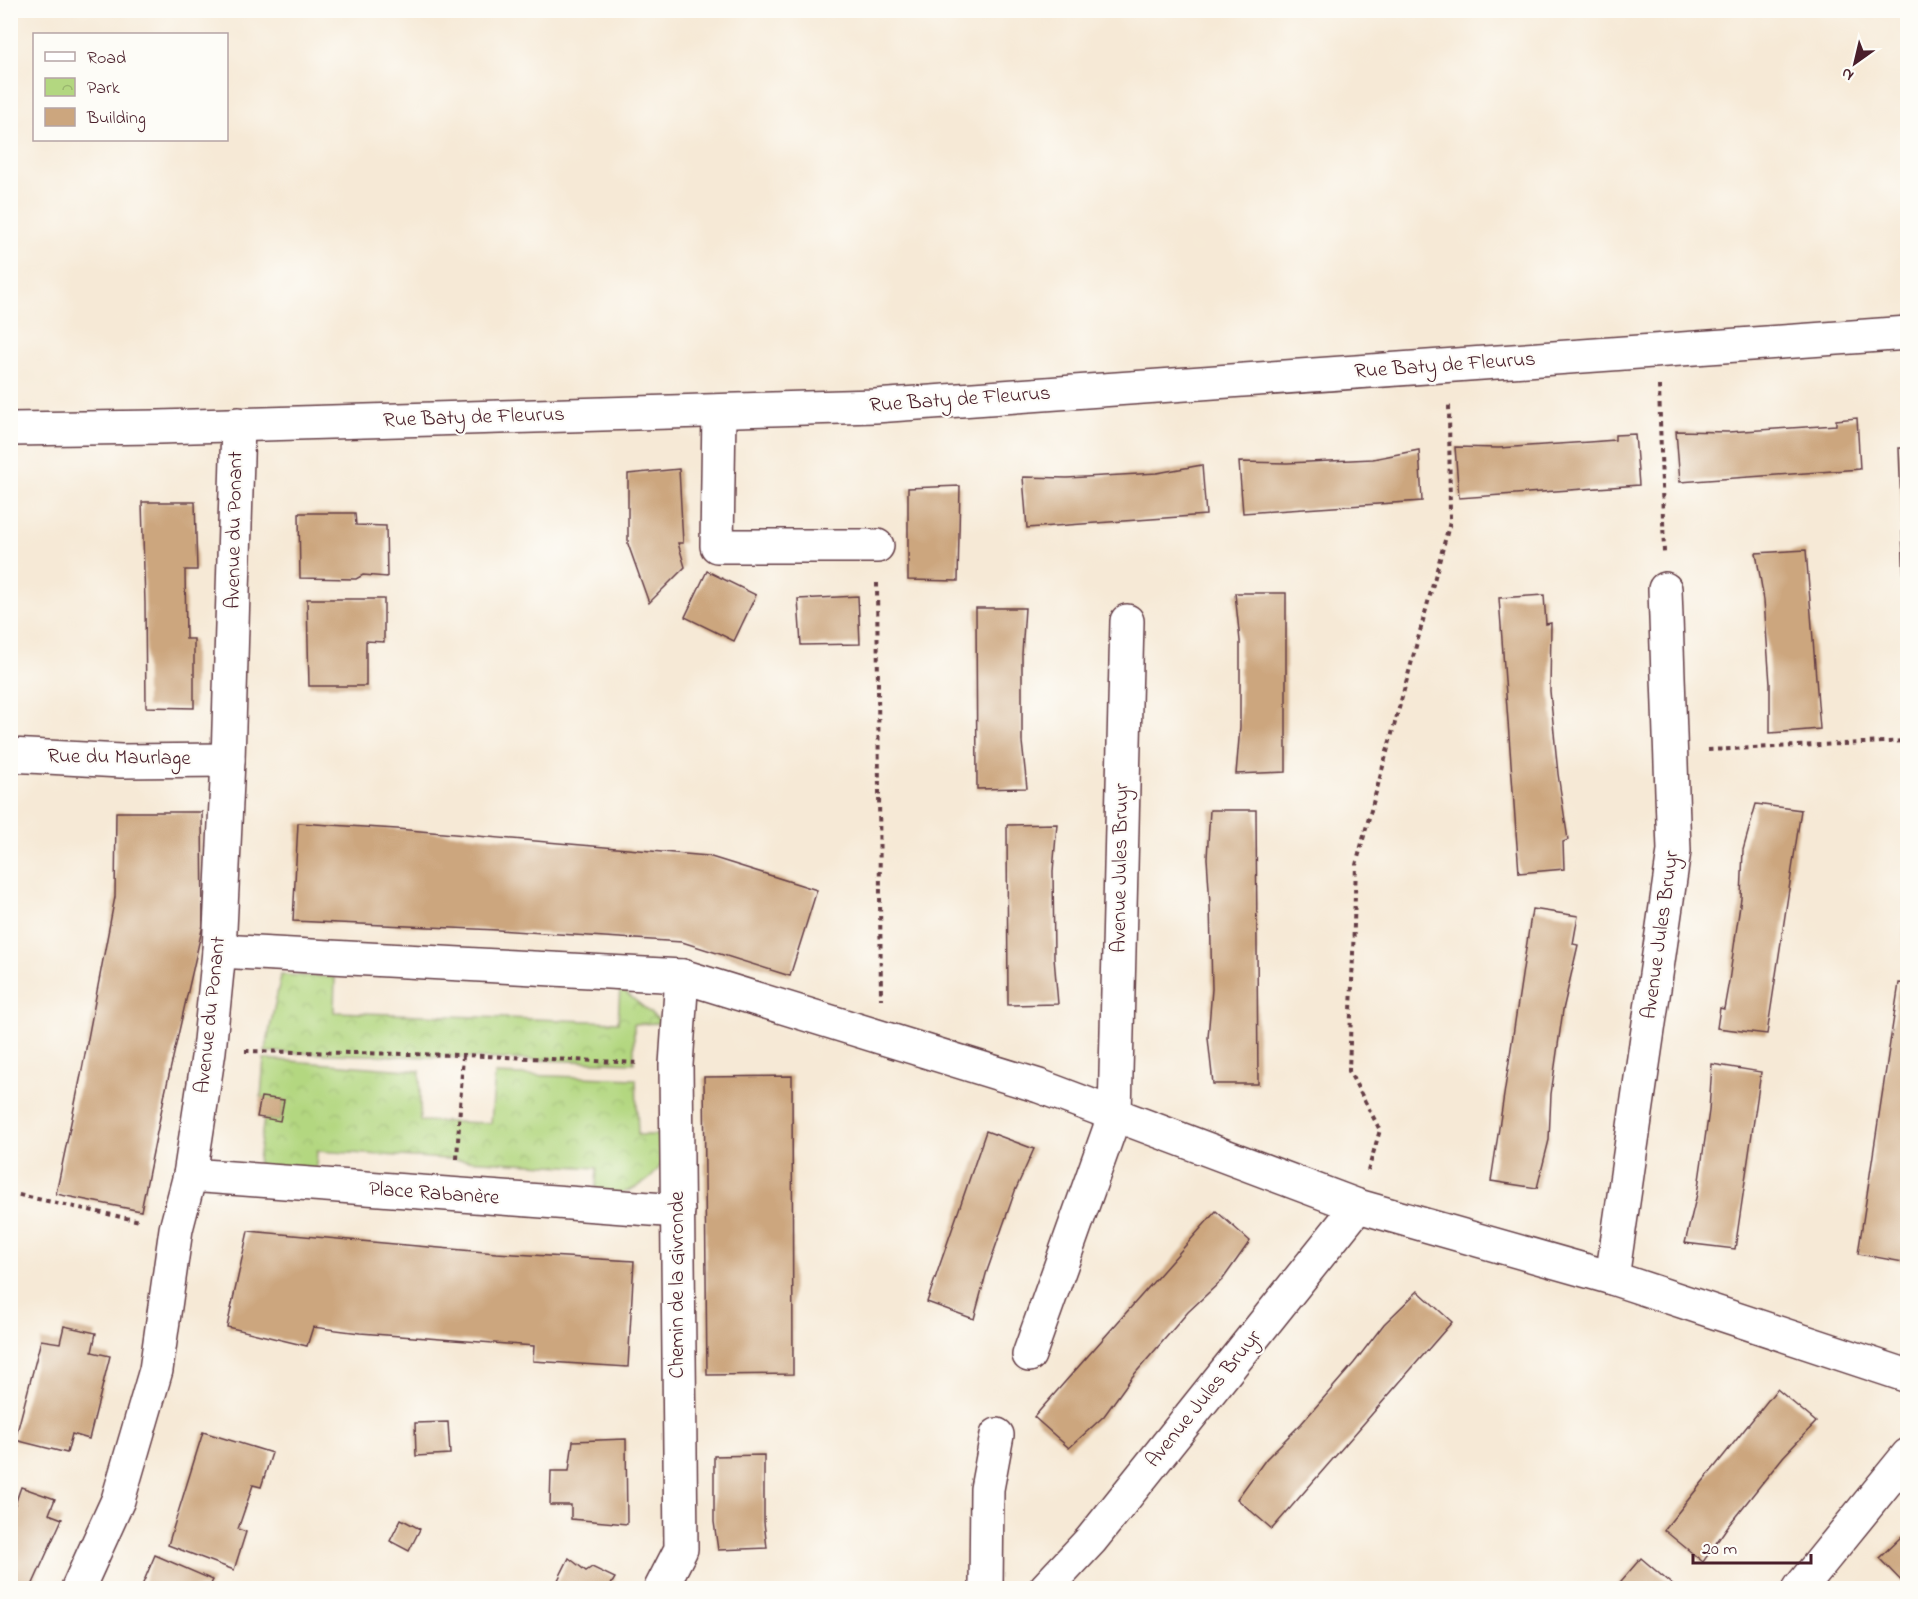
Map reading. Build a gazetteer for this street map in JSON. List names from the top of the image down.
{
  "streets": {
    "street": [
      "Rue Baty de Fleurus",
      "Avenue du Ponant",
      "Rue du Maurlage",
      "Avenue Jules Bruyr",
      "Place Rabanère",
      "Chemin de la Givronde"
    ]
  },
  "crossings": [
    ["Rue Baty de Fleurus", "Avenue du Ponant"],
    ["Avenue du Ponant", "Rue du Maurlage"],
    ["Avenue du Ponant", "Place Rabanère"],
    ["Place Rabanère", "Chemin de la Givronde"]
  ],
  "legend": ["Road", "Park", "Building"],
  "scale_bar": "20 m",
  "north": "bottom left"
}
